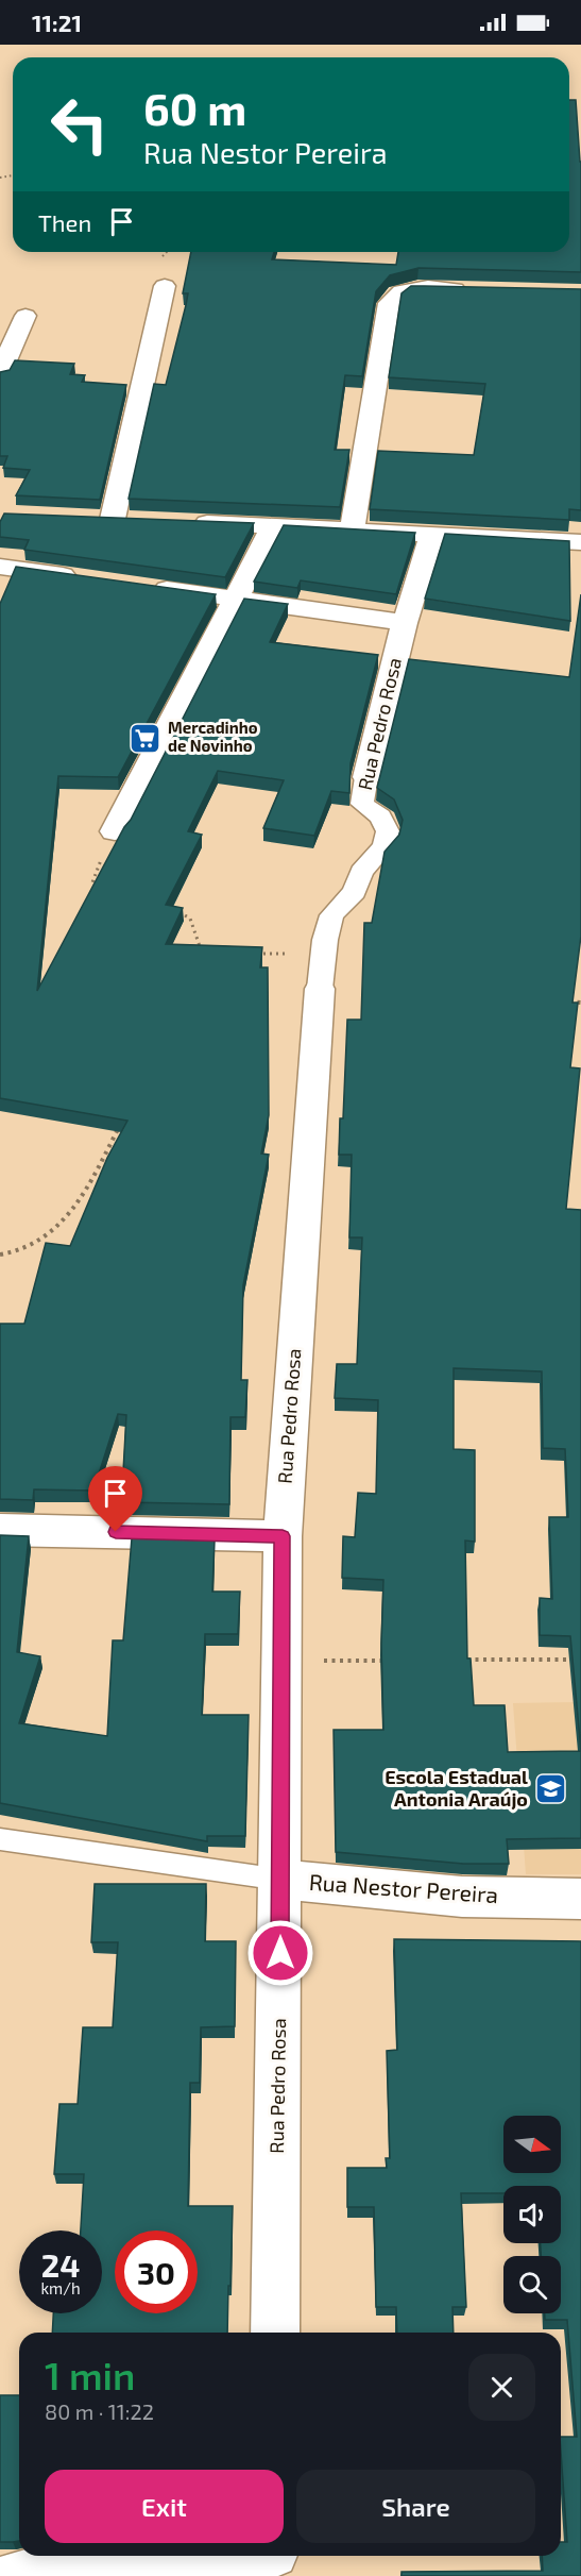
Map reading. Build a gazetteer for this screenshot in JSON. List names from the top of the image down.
{
  "streets": {
    "street": ["Rua Pedro Rosa", "Rua Nestor Pereira"]
  },
  "crossings": [
    ["Rua Pedro Rosa", "Rua Nestor Pereira"]
  ],
  "places": {
    "supermarket": ["Mercadinho de Novinho"],
    "school or university": ["Escola Estadual Antonia Araújo"]
  },
  "north": "right",
  "page": {
    "status": "11:21",
    "turn": ["60 m", "Rua Nestor Pereira"],
    "then": "Then",
    "speed": "24 km/h",
    "limit": "30",
    "heading": ["1 min", "80 m · 11:22"],
    "buttons": ["Exit", "Share"]
  }
}
